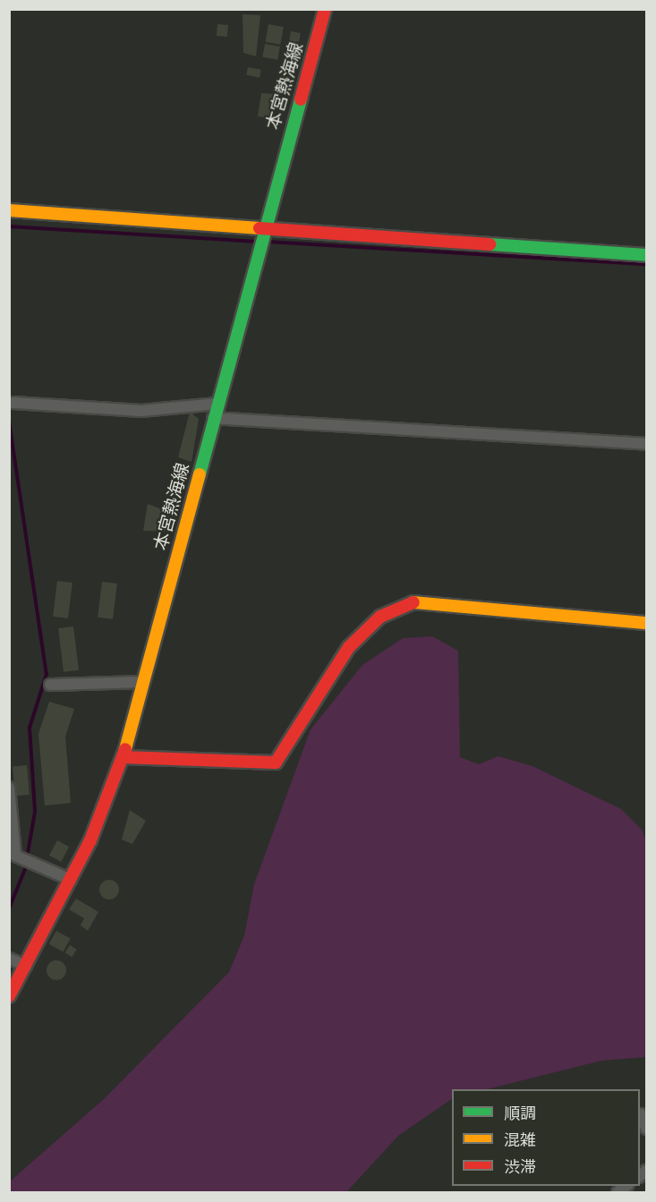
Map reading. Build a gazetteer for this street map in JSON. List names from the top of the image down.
{
  "streets": {
    "street": ["本宮熱海線"]
  },
  "legend": ["順調", "混雑", "渋滞"]
}
